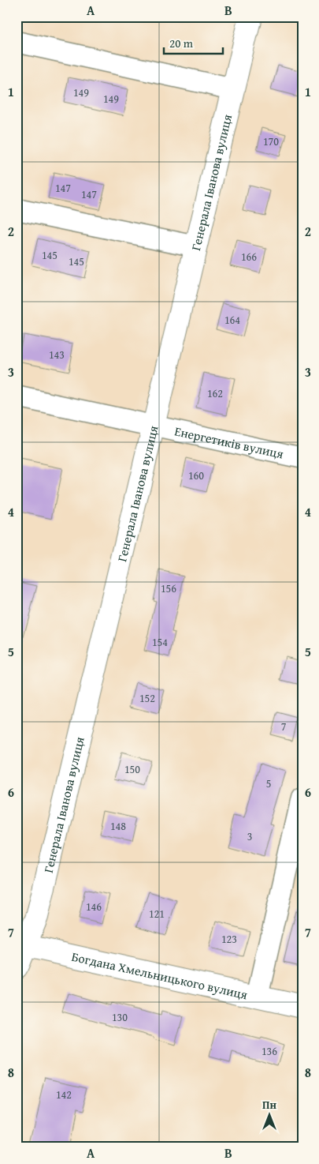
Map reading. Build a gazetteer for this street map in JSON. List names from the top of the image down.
{
  "streets": {
    "street": ["Генерала Іванова вулиця", "Енергетиків вулиця", "Богдана Хмельницького вулиця"]
  },
  "crossings": [
    ["Генерала Іванова вулиця", "Енергетиків вулиця"],
    ["Генерала Іванова вулиця", "Богдана Хмельницького вулиця"]
  ],
  "house_numbers": [
    "149",
    "149",
    "170",
    "147",
    "147",
    "145",
    "166",
    "145",
    "164",
    "143",
    "162",
    "160",
    "156",
    "154",
    "152",
    "7",
    "150",
    "5",
    "148",
    "3",
    "146",
    "121",
    "123",
    "130",
    "136",
    "142"
  ],
  "scale_bar": "20 m",
  "north": "top",
  "grid": {
    "columns": ["A", "B"],
    "rows": [
      "1",
      "2",
      "3",
      "4",
      "5",
      "6",
      "7",
      "8"
    ]
  }
}
